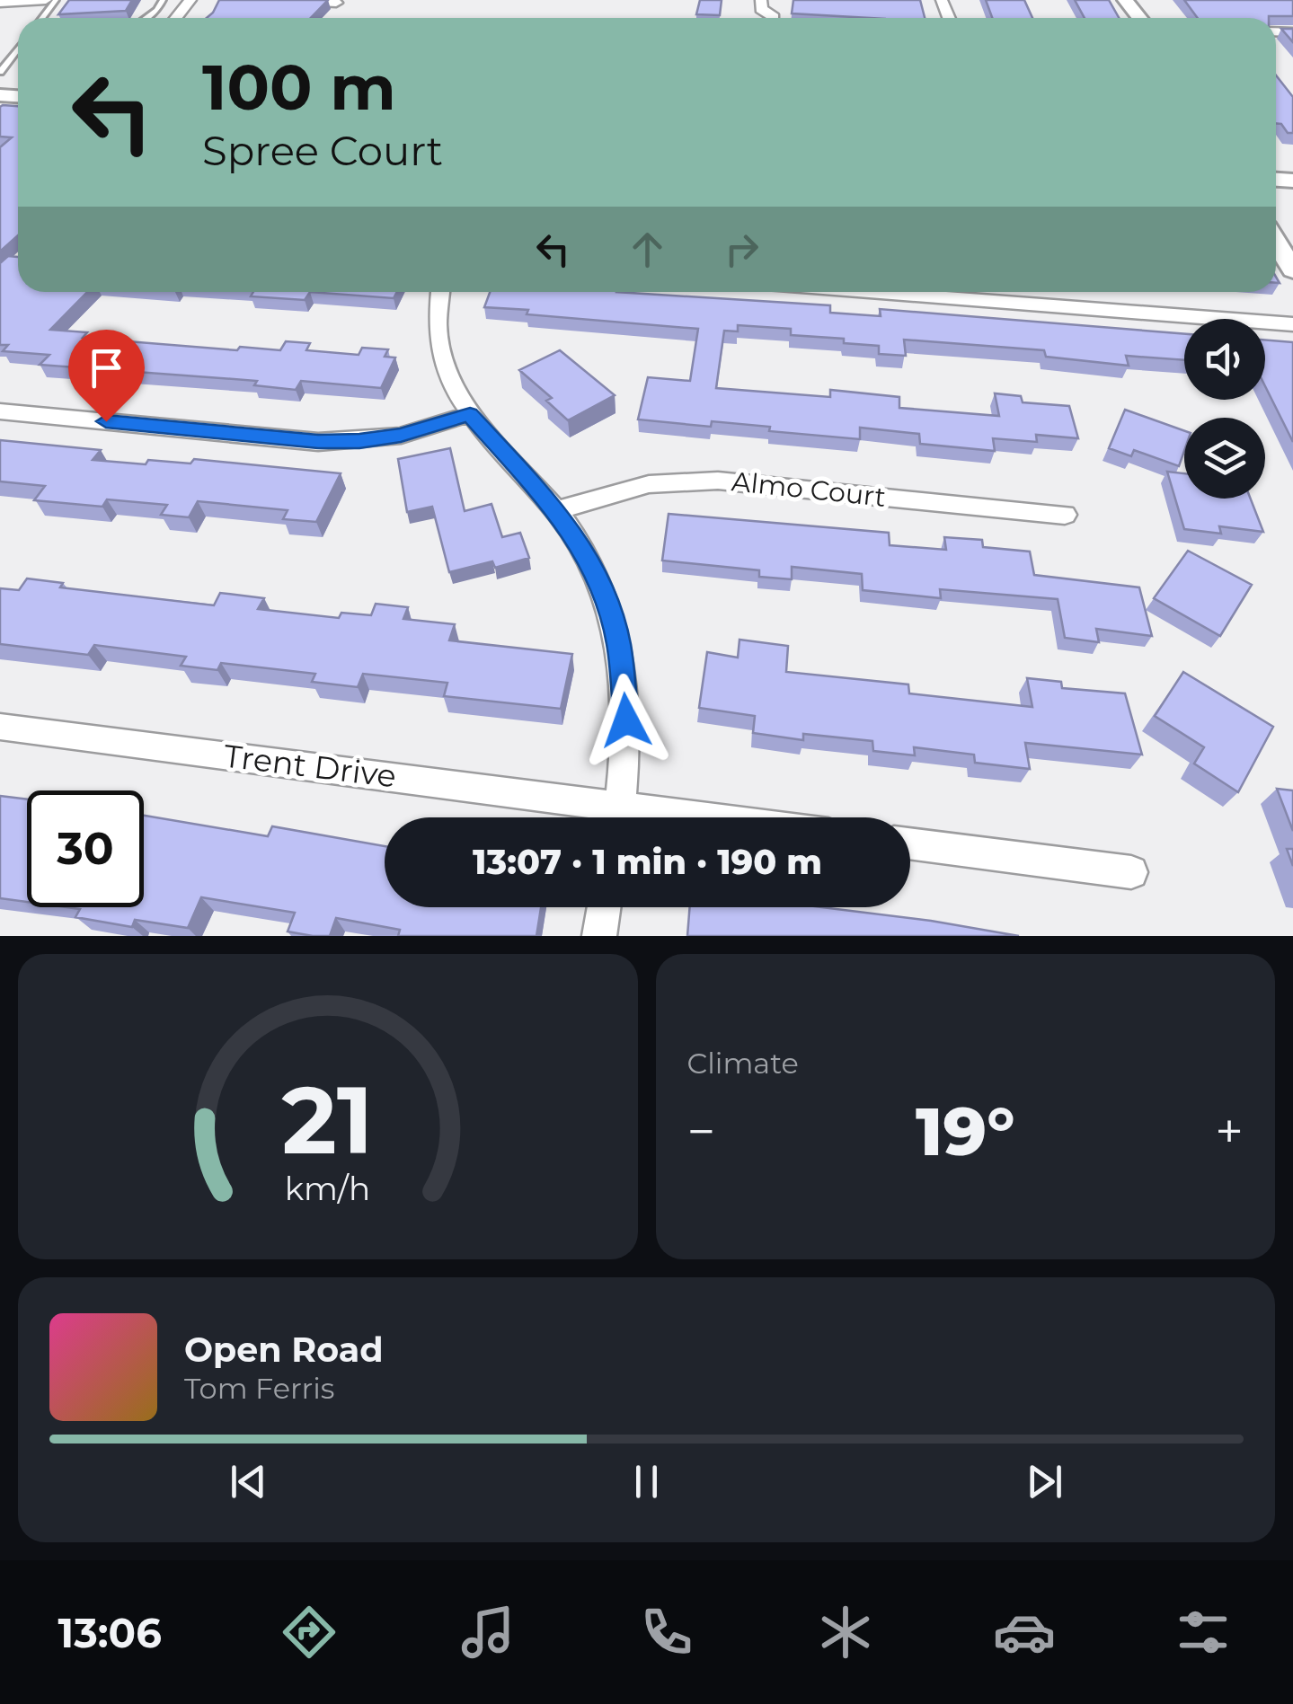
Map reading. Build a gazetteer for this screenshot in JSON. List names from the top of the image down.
{
  "streets": {
    "street": ["Almo Court", "Trent Drive"]
  },
  "page": {
    "turn": ["100 m", "Spree Court"],
    "limit": "30",
    "trip": "13:07 · 1 min · 190 m",
    "tile": "Climate",
    "heat": ["−", "19°", "+"],
    "song": ["Open Road", "Tom Ferris"],
    "tabs": "13:06",
    "gauge": ["21", "km/h"]
  }
}
